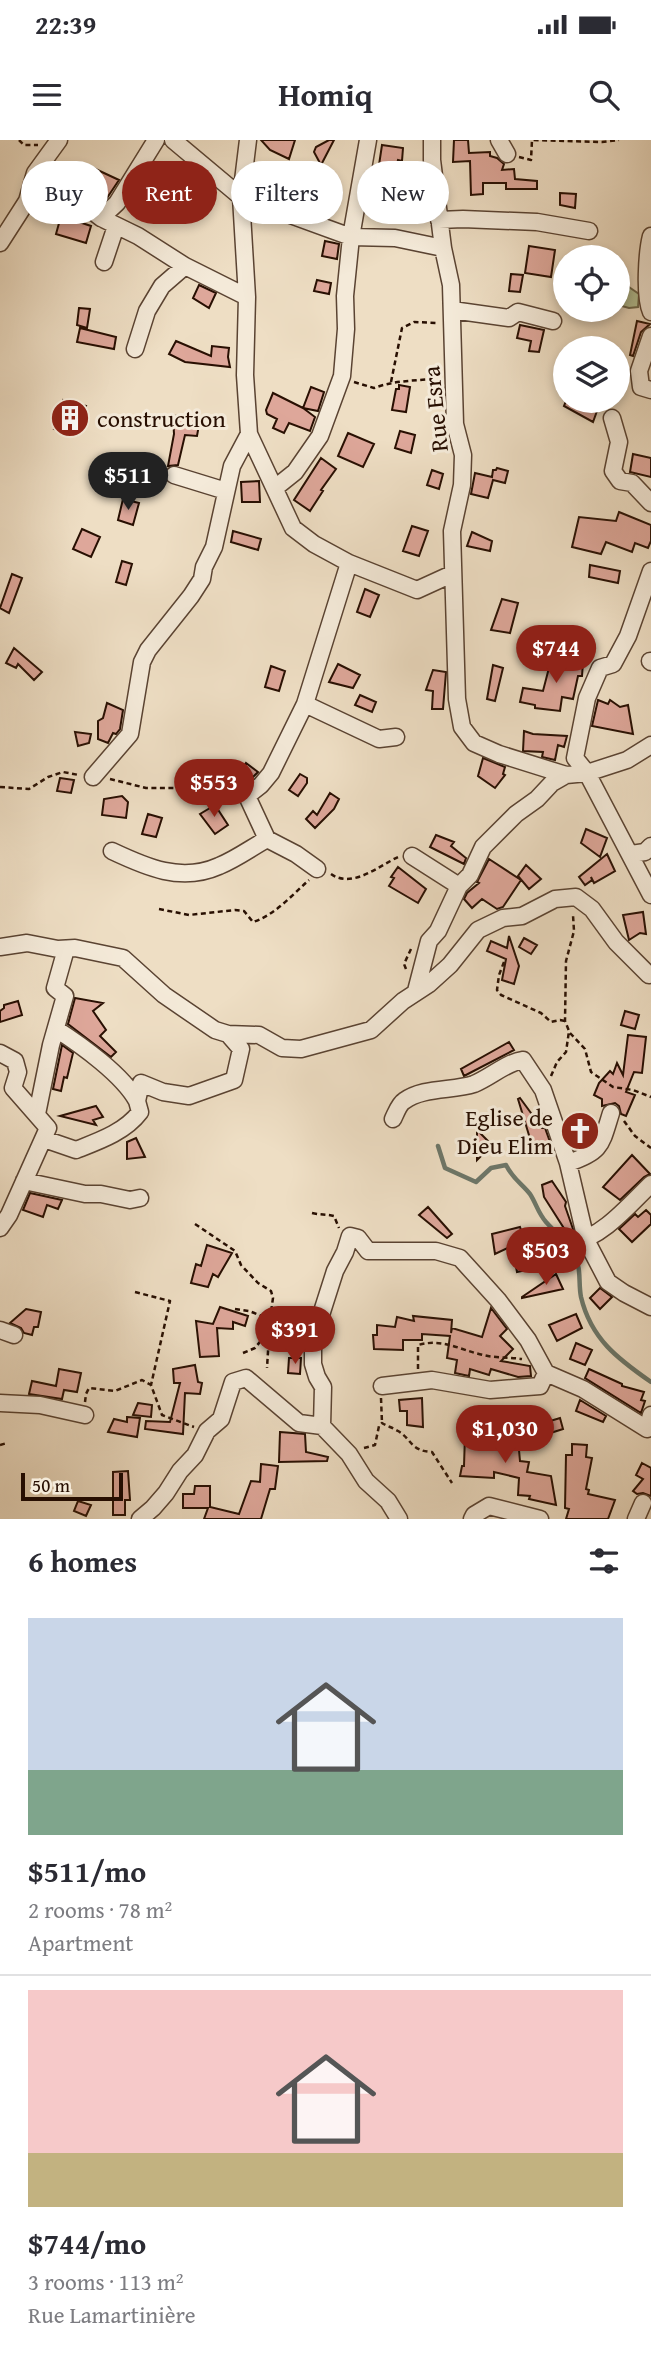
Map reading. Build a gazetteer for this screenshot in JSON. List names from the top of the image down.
{
  "streets": {
    "street": ["Rue Esra"]
  },
  "places": {
    "building": ["construction"],
    "church": ["Eglise de Dieu Elim"]
  },
  "scale_bar": "50 m",
  "page": {
    "status": "22:39",
    "header": "Homiq",
    "chip": [
      "Buy",
      "Rent",
      "Filters",
      "New"
    ],
    "price": [
      "$511",
      "$744",
      "$553",
      "$503",
      "$391",
      "$1,030"
    ],
    "scale": "50 m",
    "heading": "6 homes",
    "list": [
      {
        "name": "$511/mo",
        "note": "2 rooms · 78 m² · Apartment"
      },
      {
        "name": "$744/mo",
        "note": "3 rooms · 113 m² · Rue Lamartinière"
      }
    ]
  }
}
